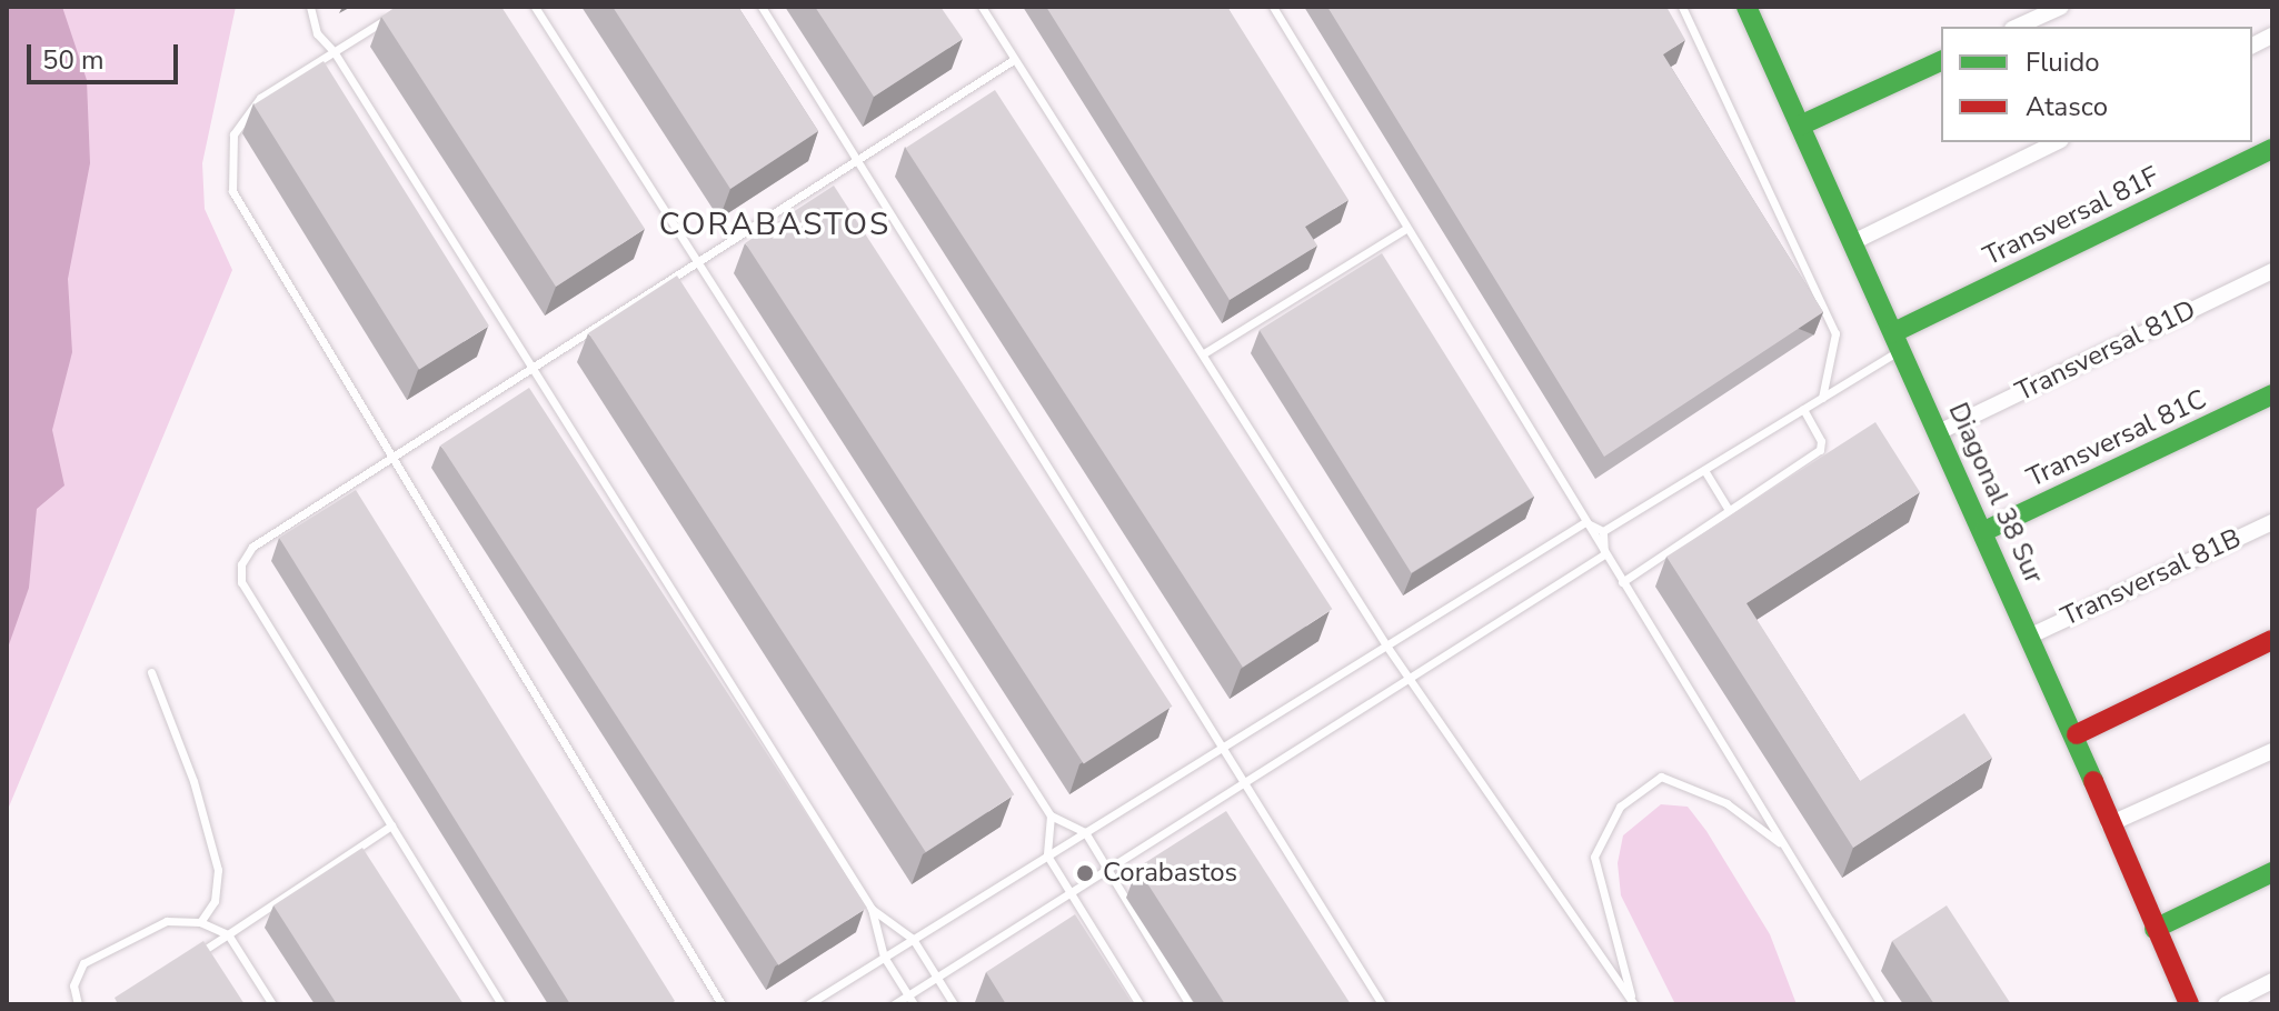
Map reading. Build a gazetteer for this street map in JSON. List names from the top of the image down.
{
  "streets": {
    "street": [
      "Transversal 81F",
      "Transversal 81D",
      "Transversal 81C",
      "Diagonal 38 Sur",
      "Transversal 81B"
    ]
  },
  "crossings": [
    ["Transversal 81F", "Diagonal 38 Sur"],
    ["Transversal 81D", "Diagonal 38 Sur"],
    ["Transversal 81C", "Diagonal 38 Sur"],
    ["Diagonal 38 Sur", "Transversal 81B"]
  ],
  "districts": ["CORABASTOS"],
  "places": ["Corabastos"],
  "legend": ["Fluido", "Atasco"],
  "scale_bar": "50 m"
}
